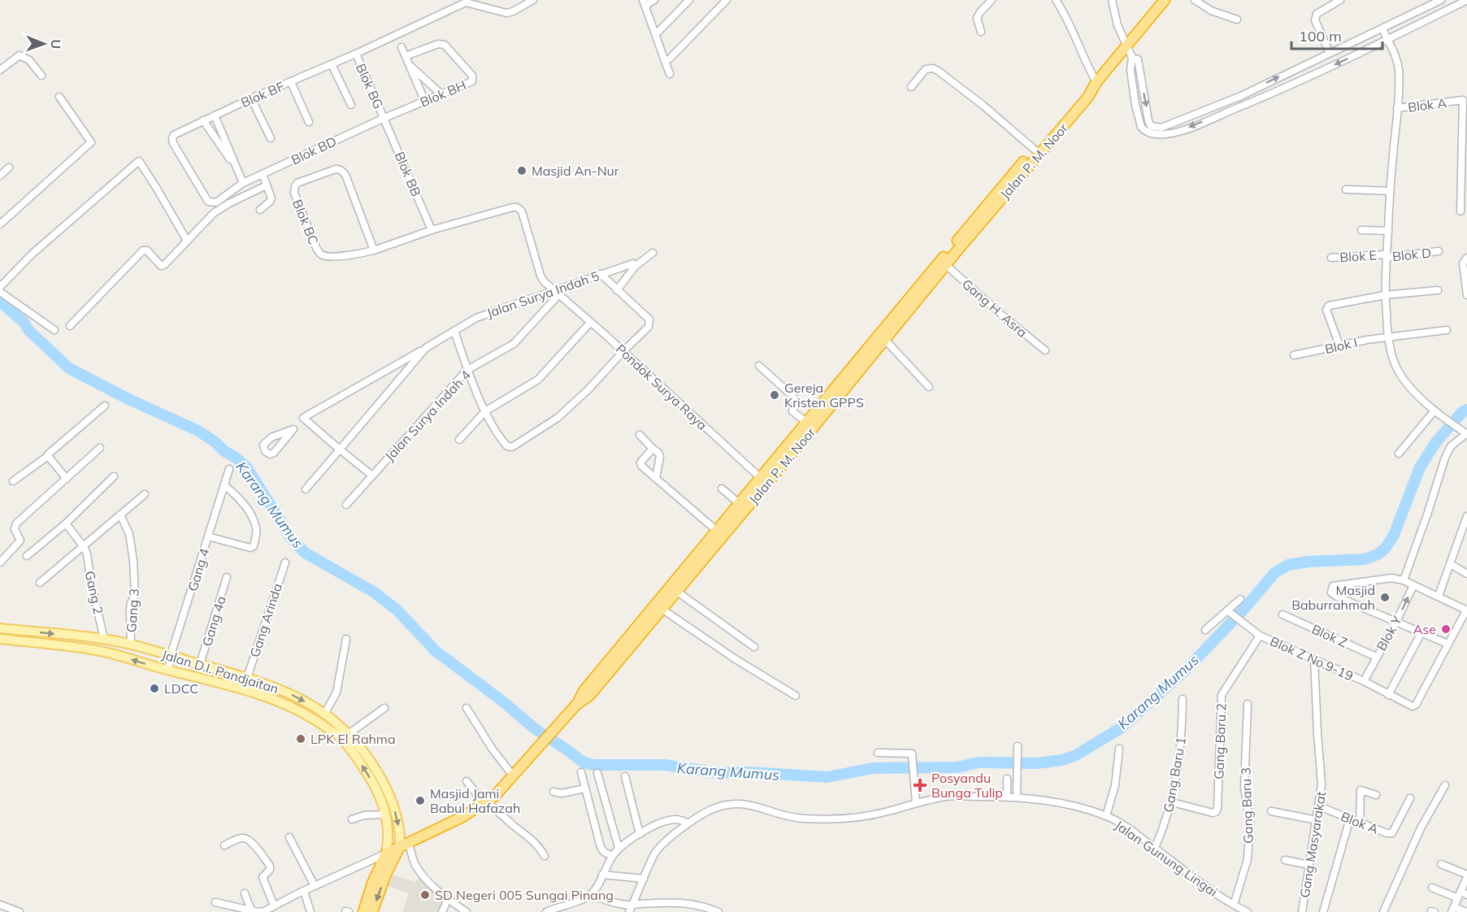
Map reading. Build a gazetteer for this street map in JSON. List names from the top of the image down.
{
  "streets": {
    "highway": ["Jalan P. M. Noor", "Jalan D.I. Pandjaitan"],
    "street": [
      "Blok BG",
      "Blok BH",
      "Blok BF",
      "Blok A",
      "Blok BD",
      "Blok BB",
      "Blok BC",
      "Blok D",
      "Blok E",
      "Jalan Surya Indah 5",
      "Gang H. Asra",
      "Blok I",
      "Pondok Surya Raya",
      "Jalan Surya Indah 4",
      "Gang 4",
      "Gang 2",
      "Gang 3",
      "Gang Arinda",
      "Gang 4a",
      "Blok Y",
      "Blok Z",
      "Blok Z No.9-19",
      "Gang Baru 2",
      "Gang Baru 1",
      "Gang Baru 3",
      "Gang Masyarakat",
      "Jalan Gunung Lingai"
    ]
  },
  "crossings": [
    ["Blok BG", "Blok BH"],
    ["Blok BG", "Blok BF"],
    ["Blok BG", "Blok BD"],
    ["Blok BG", "Blok BB"],
    ["Blok BH", "Blok BD"],
    ["Blok BH", "Blok BB"],
    ["Blok BF", "Blok BD"],
    ["Blok A", "Gang Masyarakat"],
    ["Blok BD", "Blok BB"],
    ["Jalan P. M. Noor", "Gang H. Asra"],
    ["Jalan P. M. Noor", "Pondok Surya Raya"],
    ["Jalan P. M. Noor", "Jalan D.I. Pandjaitan"],
    ["Blok BB", "Blok BC"],
    ["Blok BC", "Jalan Surya Indah 5"],
    ["Blok BC", "Pondok Surya Raya"],
    ["Blok BC", "Jalan Surya Indah 4"],
    ["Blok D", "Blok E"],
    ["Jalan Surya Indah 5", "Pondok Surya Raya"],
    ["Jalan Surya Indah 5", "Jalan Surya Indah 4"],
    ["Pondok Surya Raya", "Jalan Surya Indah 4"],
    ["Gang 4", "Jalan D.I. Pandjaitan"],
    ["Gang 2", "Jalan D.I. Pandjaitan"],
    ["Gang 3", "Jalan D.I. Pandjaitan"],
    ["Gang Arinda", "Jalan D.I. Pandjaitan"],
    ["Gang 4a", "Jalan D.I. Pandjaitan"],
    ["Blok Y", "Blok Z"],
    ["Blok Y", "Blok Z No.9-19"],
    ["Blok Z No.9-19", "Gang Baru 2"],
    ["Blok Z No.9-19", "Gang Masyarakat"],
    ["Gang Baru 2", "Gang Baru 1"],
    ["Gang Baru 1", "Jalan Gunung Lingai"],
    ["Gang Baru 3", "Jalan Gunung Lingai"]
  ],
  "water": ["Karang Mumus"],
  "places": {
    "other": [
      "Masjid An-Nur",
      "Gereja Kristen GPPS",
      "Masjid Baburrahmah",
      "Ase",
      "LDCC",
      "LPK El Rahma",
      "Masjid Jami Babul Hafazah",
      "SD Negeri 005 Sungai Pinang"
    ],
    "health": ["Posyandu Bunga Tulip"]
  },
  "scale_bar": "100 m",
  "north": "right"
}
